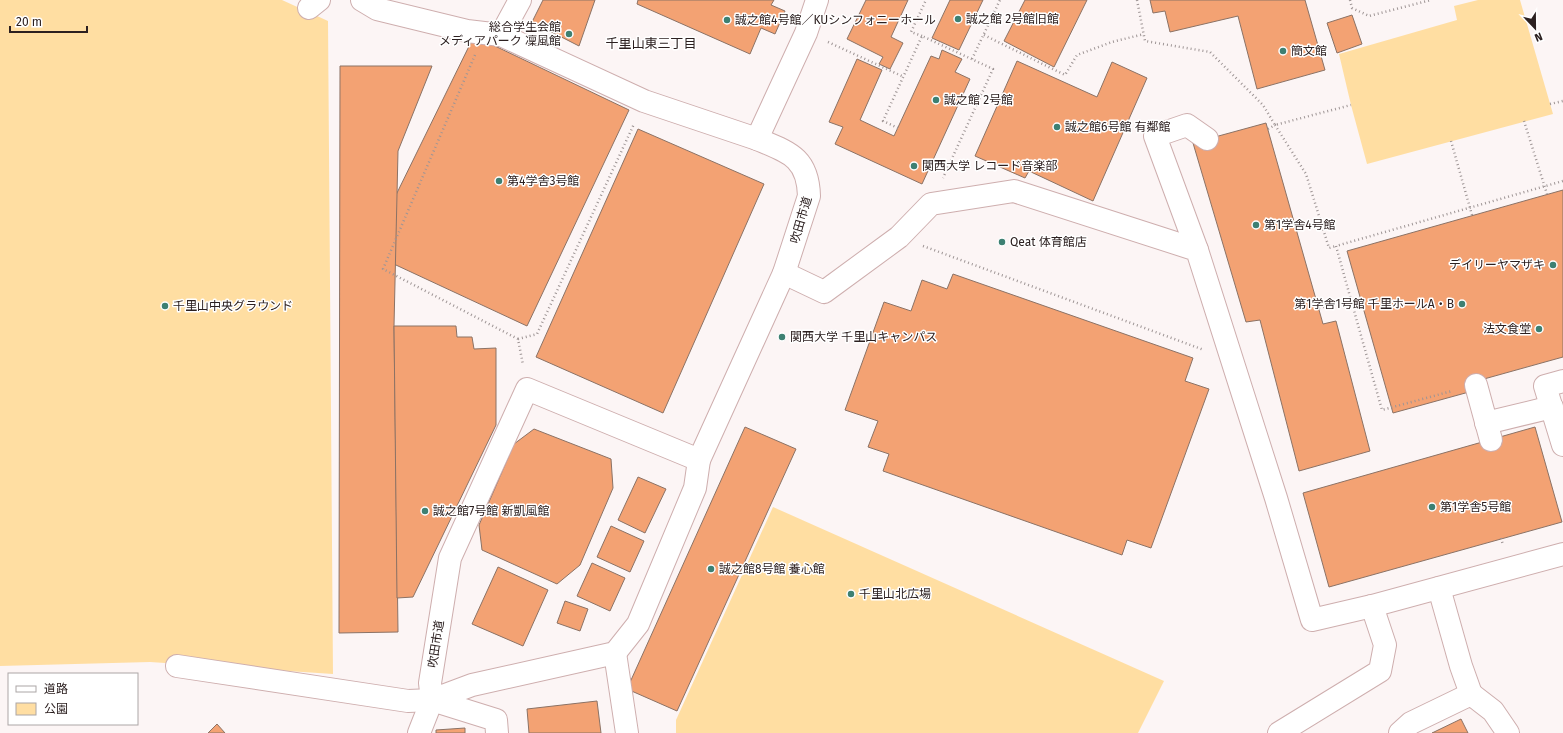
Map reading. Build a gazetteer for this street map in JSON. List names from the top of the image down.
{
  "streets": {
    "street": ["吹田市道"]
  },
  "districts": ["千里山東三丁目"],
  "places": [
    "誠之館 2号館旧館",
    "誠之館4号館／KUシンフォニーホール",
    "総合学生会館 メディアパーク 凜風館",
    "簡文館",
    "誠之館 2号館",
    "誠之館6号館 有鄰館",
    "関西大学 レコード音楽部",
    "第4学舎3号館",
    "第1学舎4号館",
    "Qeat 体育館店",
    "デイリーヤマザキ",
    "第1学舎1号館 千里ホールA・B",
    "千里山中央グラウンド",
    "法文食堂",
    "関西大学 千里山キャンパス",
    "第1学舎5号館",
    "誠之館7号館 新凱風館",
    "誠之館8号館 養心館",
    "千里山北広場"
  ],
  "legend": ["道路", "公園"],
  "scale_bar": "20 m",
  "north": "bottom"
}
